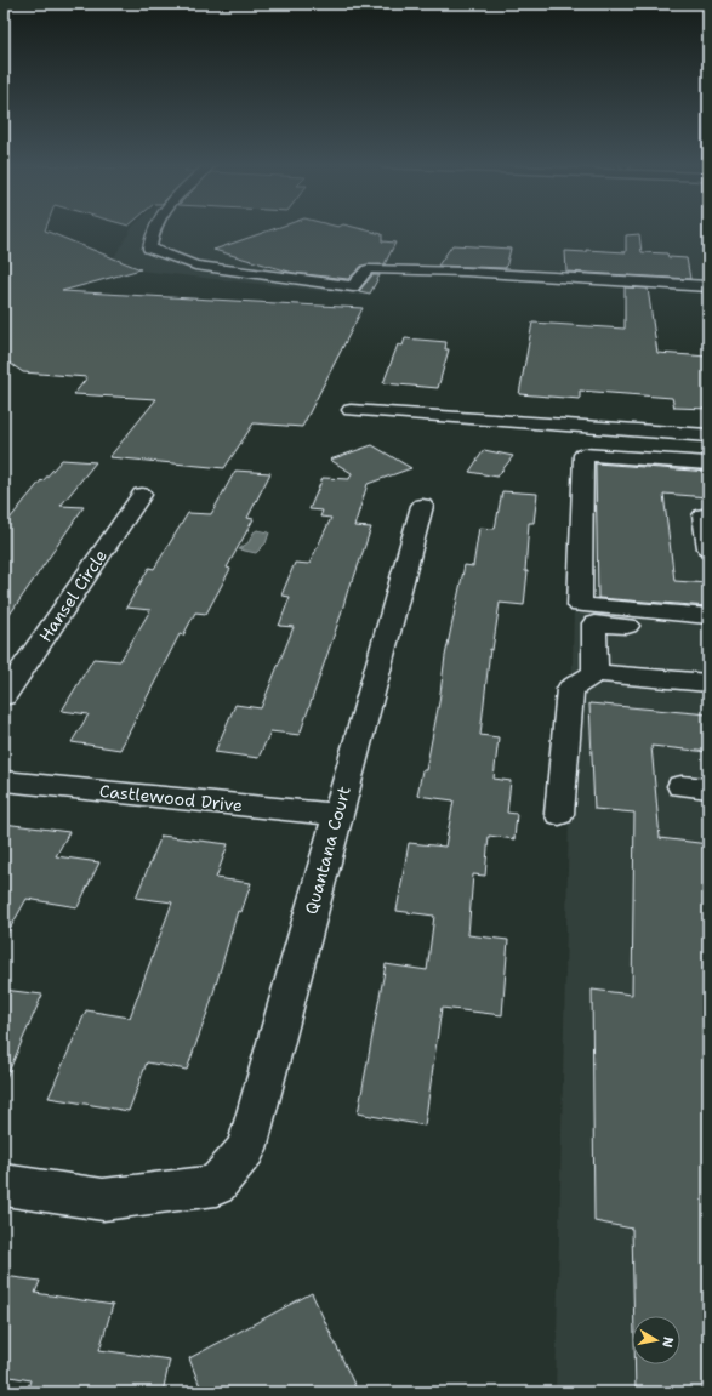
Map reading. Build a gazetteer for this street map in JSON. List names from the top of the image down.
{
  "streets": {
    "street": ["Hansel Circle", "Castlewood Drive", "Quantana Court"]
  },
  "crossings": [
    ["Castlewood Drive", "Quantana Court"]
  ],
  "north": "right"
}
